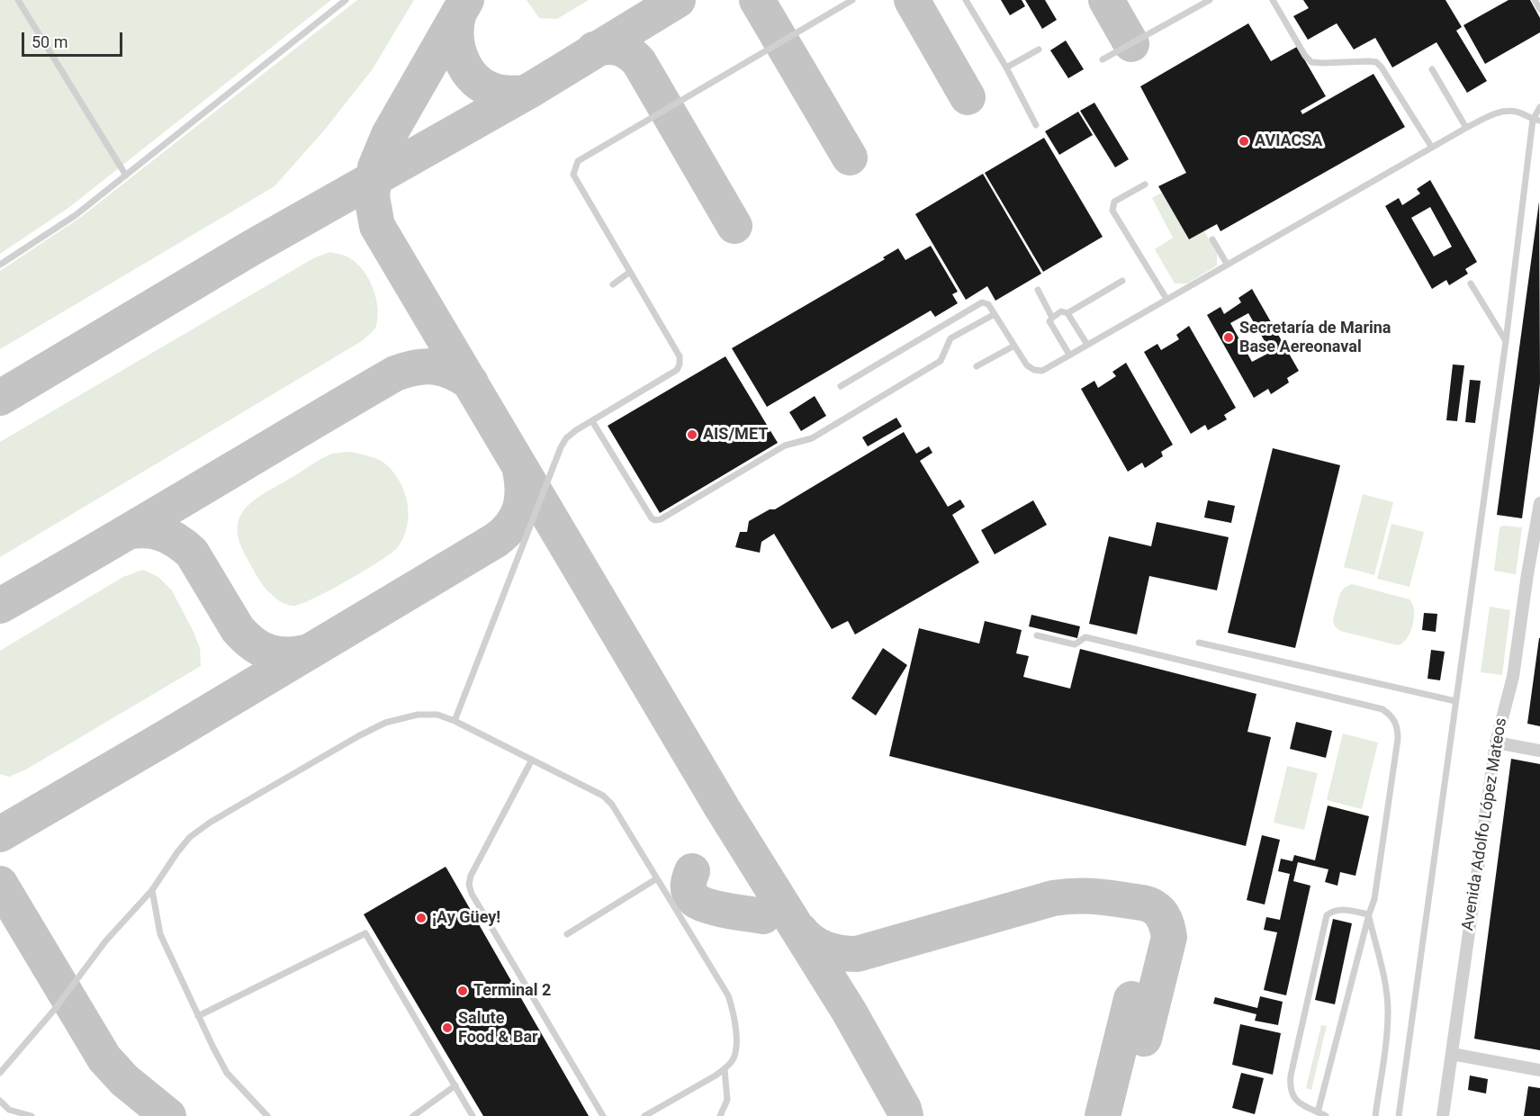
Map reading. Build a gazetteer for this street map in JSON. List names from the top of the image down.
{
  "streets": {
    "street": ["Avenida Adolfo López Mateos"]
  },
  "places": [
    "AVIACSA",
    "Secretaría de Marina Base Aereonaval",
    "AIS/MET",
    "¡Ay Güey!",
    "Terminal 2",
    "Salute Food & Bar"
  ],
  "scale_bar": "50 m"
}
